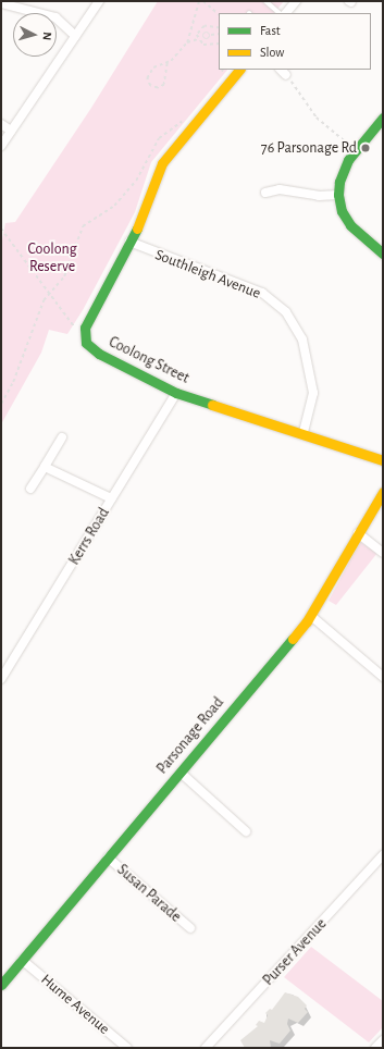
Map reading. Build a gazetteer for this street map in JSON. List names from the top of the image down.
{
  "streets": {
    "street": [
      "Southleigh Avenue",
      "Coolong Street",
      "Kerrs Road",
      "Parsonage Road",
      "Susan Parade",
      "Purser Avenue",
      "Hume Avenue"
    ]
  },
  "crossings": [
    ["Southleigh Avenue", "Coolong Street"],
    ["Coolong Street", "Kerrs Road"],
    ["Parsonage Road", "Susan Parade"],
    ["Parsonage Road", "Hume Avenue"]
  ],
  "parks": ["Coolong Reserve"],
  "places": ["76 Parsonage Rd"],
  "legend": ["Fast", "Slow"],
  "north": "right"
}
